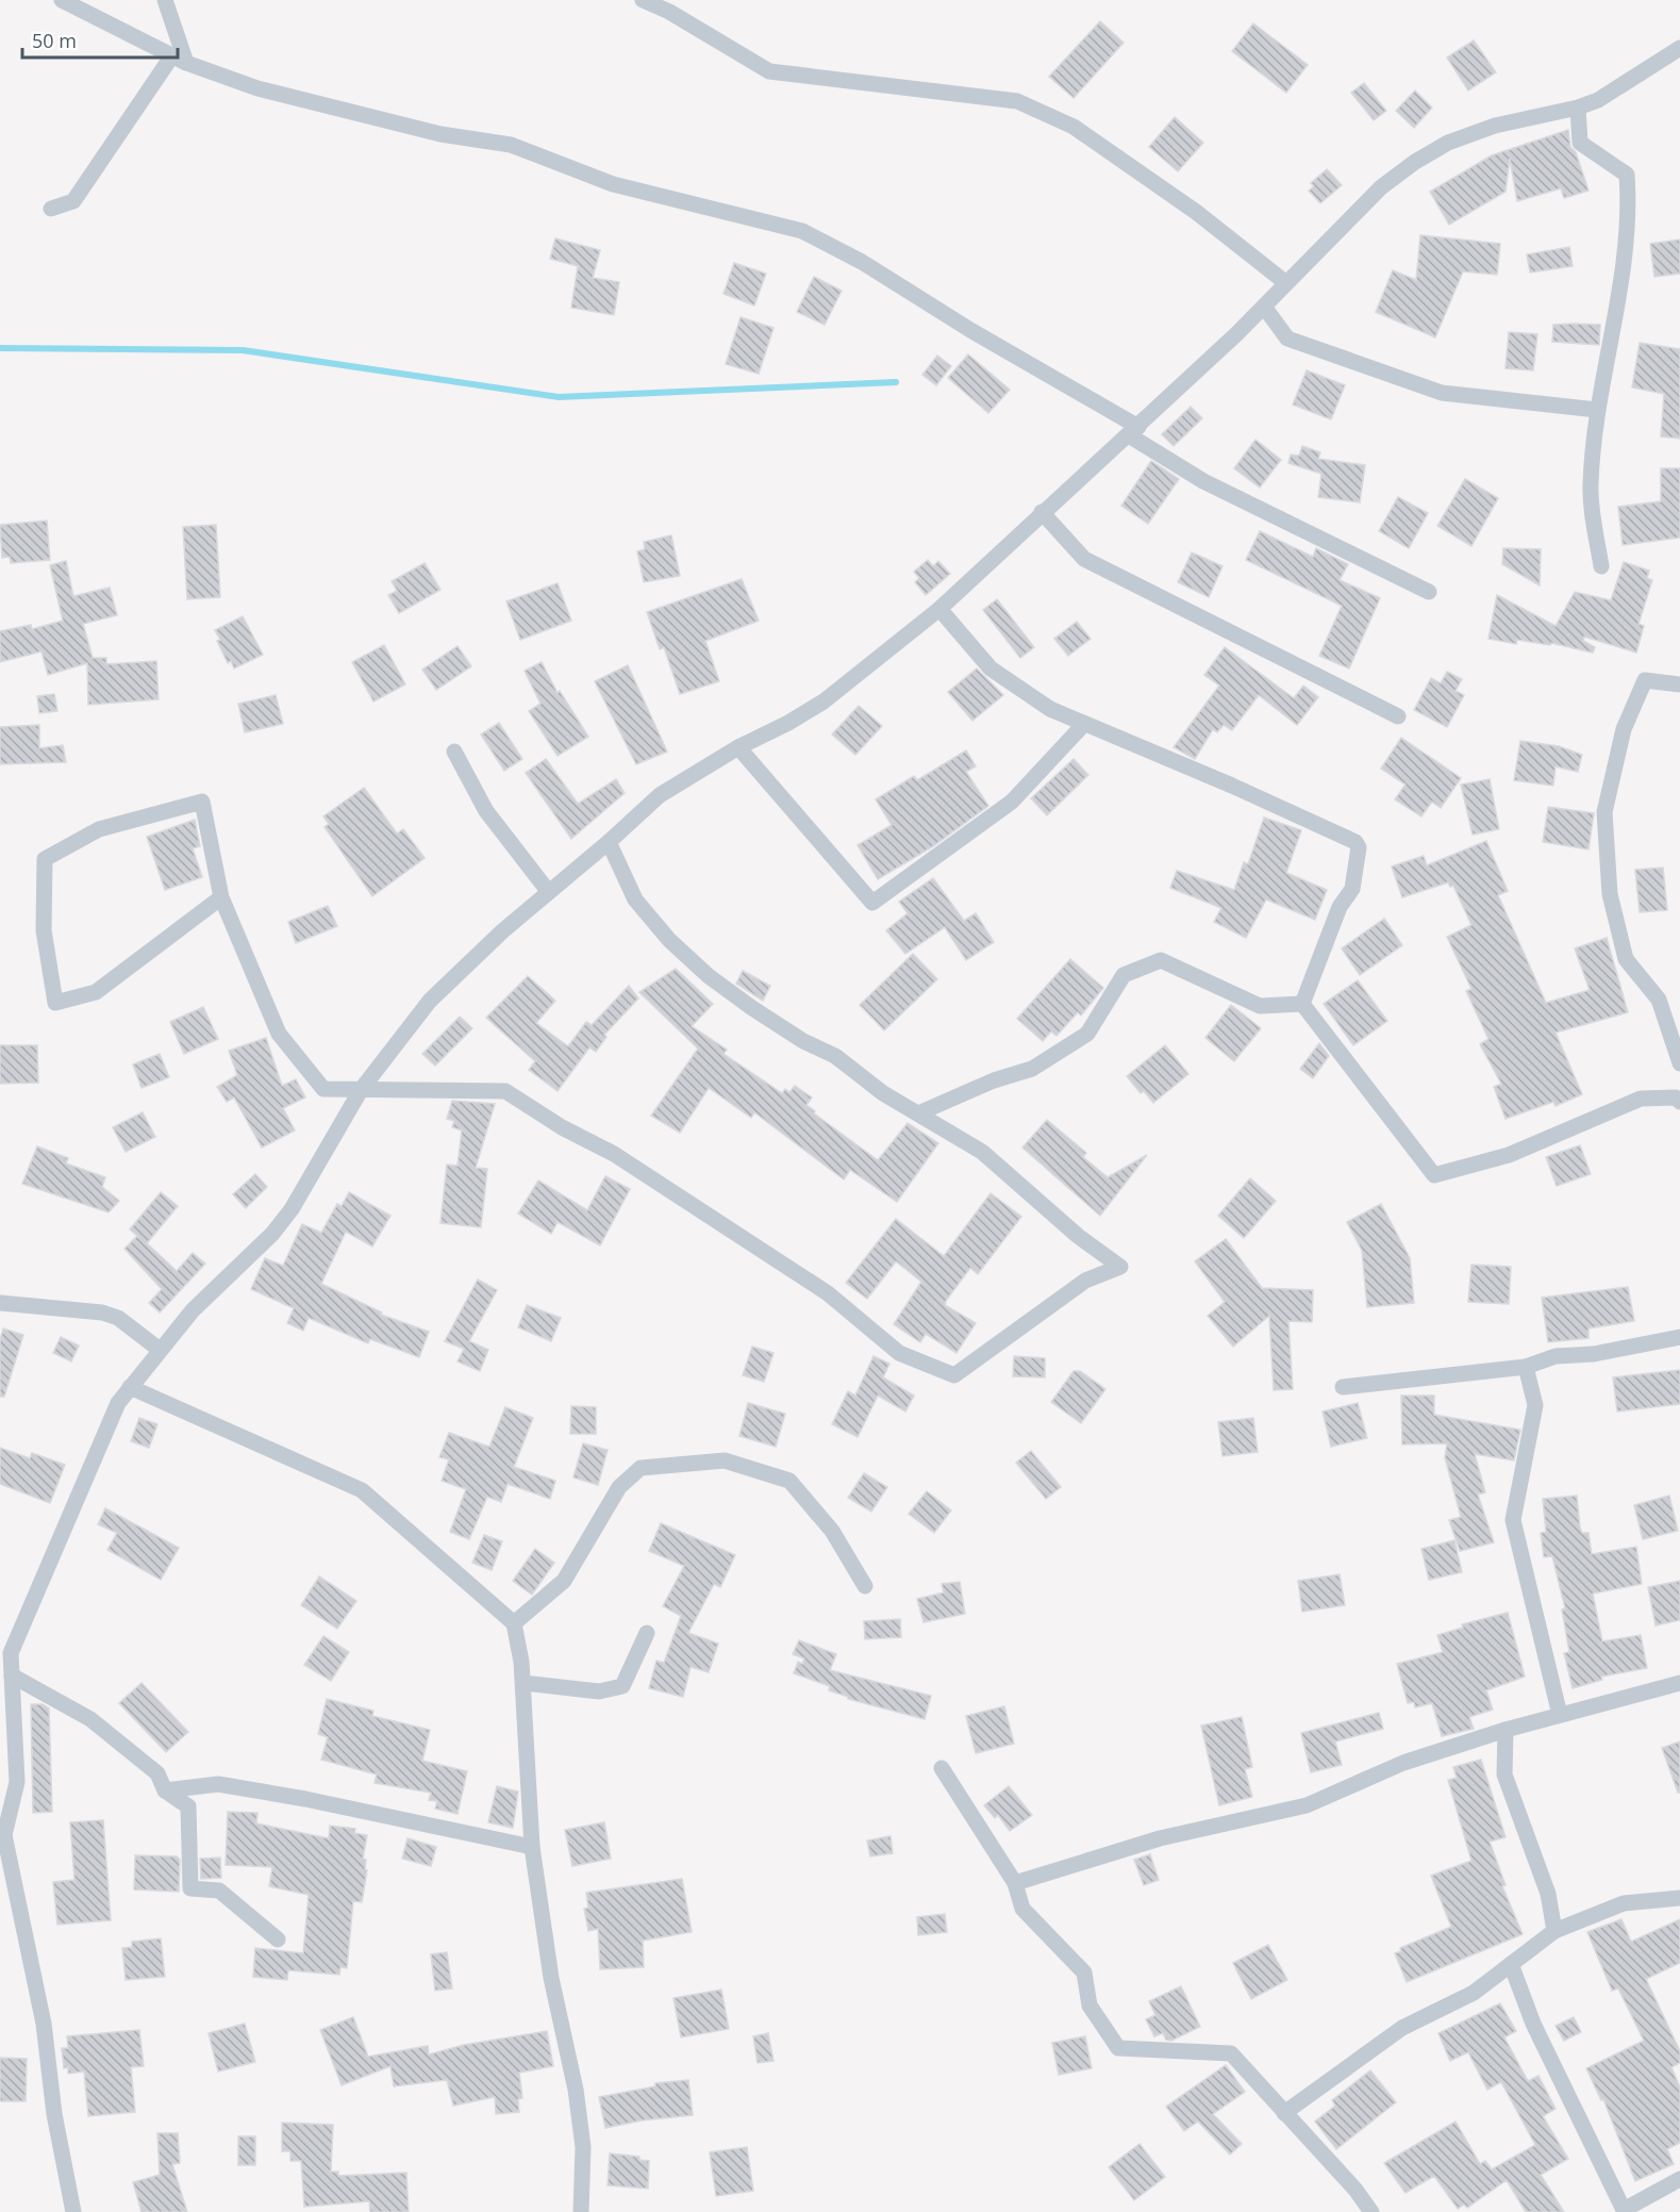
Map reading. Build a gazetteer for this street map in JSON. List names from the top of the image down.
{
  "scale_bar": "50 m"
}
